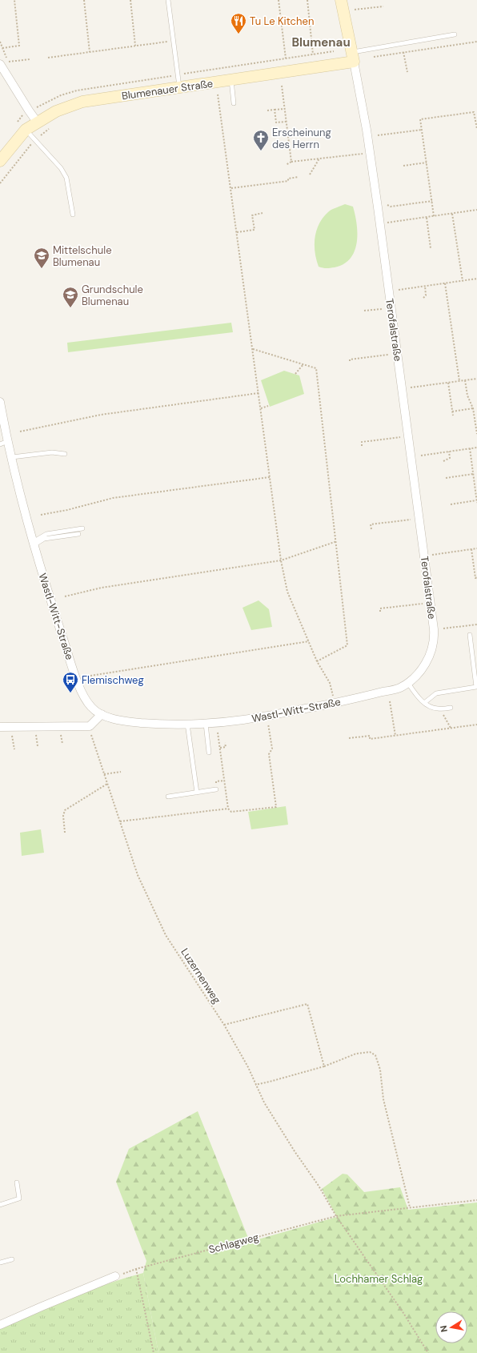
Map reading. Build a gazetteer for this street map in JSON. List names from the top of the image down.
{
  "streets": {
    "street": ["Blumenauer Straße", "Terofalstraße", "Wastl-Witt-Straße"],
    "path": ["Luzernenweg", "Schlagweg"]
  },
  "crossings": [
    ["Blumenauer Straße", "Terofalstraße"],
    ["Terofalstraße", "Wastl-Witt-Straße"],
    ["Luzernenweg", "Schlagweg"]
  ],
  "districts": ["Blumenau"],
  "parks": ["Lochhamer Schlag"],
  "places": {
    "restaurant": ["Tu Le Kitchen"],
    "church": ["Erscheinung des Herrn"],
    "school or university": ["Mittelschule Blumenau", "Grundschule Blumenau"],
    "bus stop": ["Flemischweg"]
  },
  "north": "left"
}
